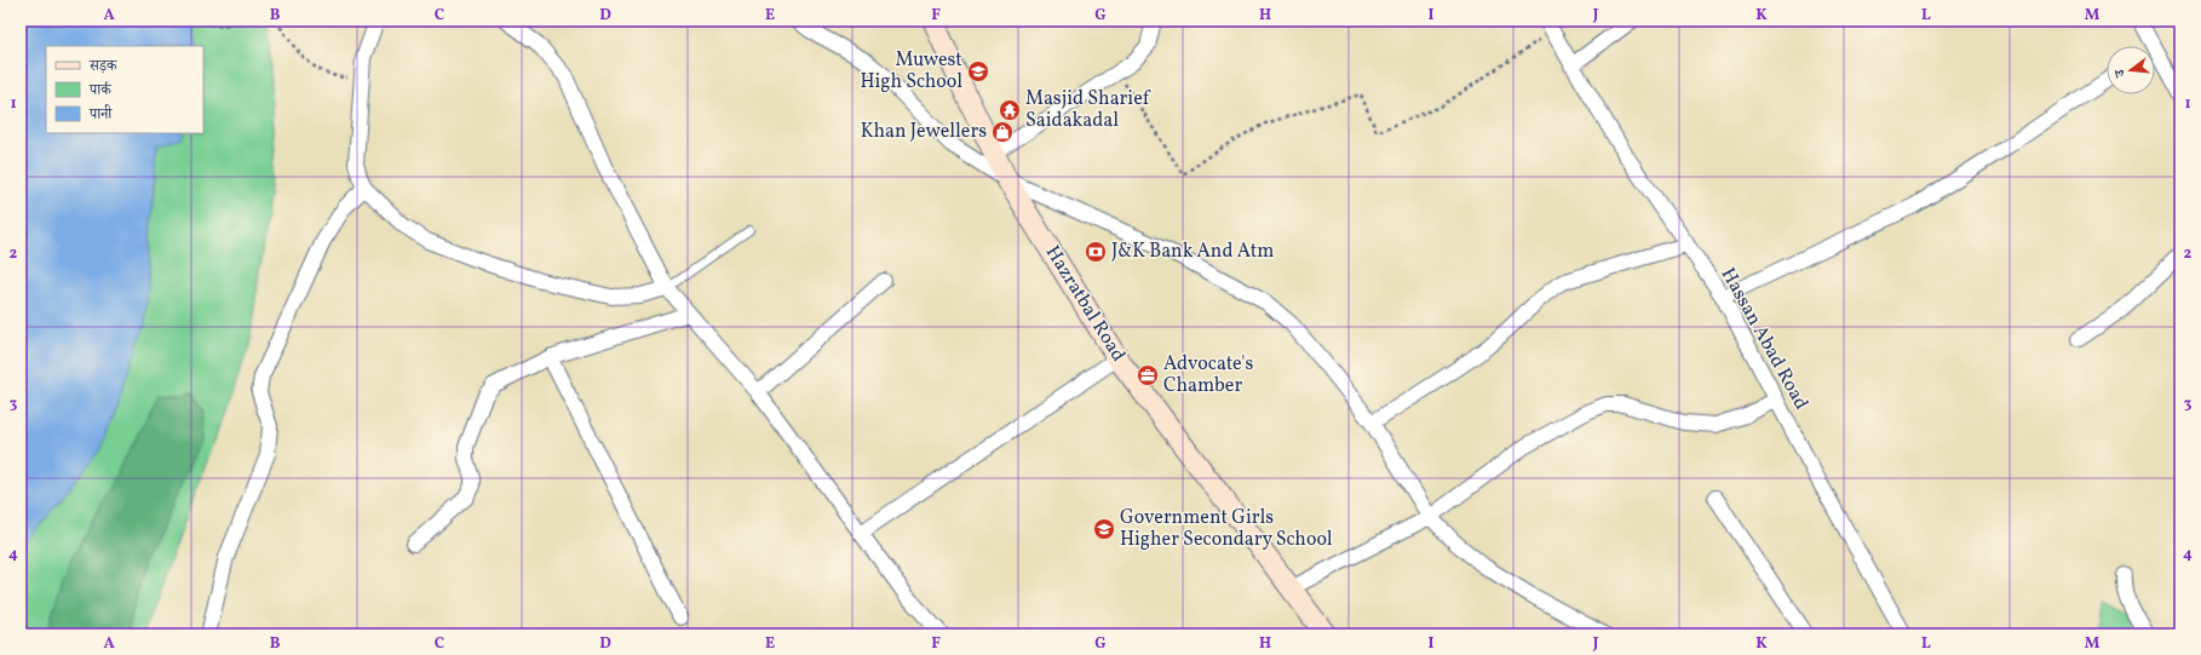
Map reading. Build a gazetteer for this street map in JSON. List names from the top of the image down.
{
  "streets": {
    "main road": ["Hazratbal Road"],
    "street": ["Hassan Abad Road"]
  },
  "places": {
    "school or university": ["Muwest High School", "Government Girls Higher Secondary School"],
    "temple": ["Masjid Sharief Saidakadal"],
    "shop": ["Khan Jewellers"],
    "bank": ["J&K Bank And Atm"],
    "office": ["Advocate's Chamber"]
  },
  "legend": ["सड़क", "पार्क", "पानी"],
  "north": "left",
  "grid": {
    "columns": [
      "A",
      "B",
      "C",
      "D",
      "E",
      "F",
      "G",
      "H",
      "I",
      "J",
      "K",
      "L",
      "M"
    ],
    "rows": [
      "1",
      "2",
      "3",
      "4"
    ]
  }
}
